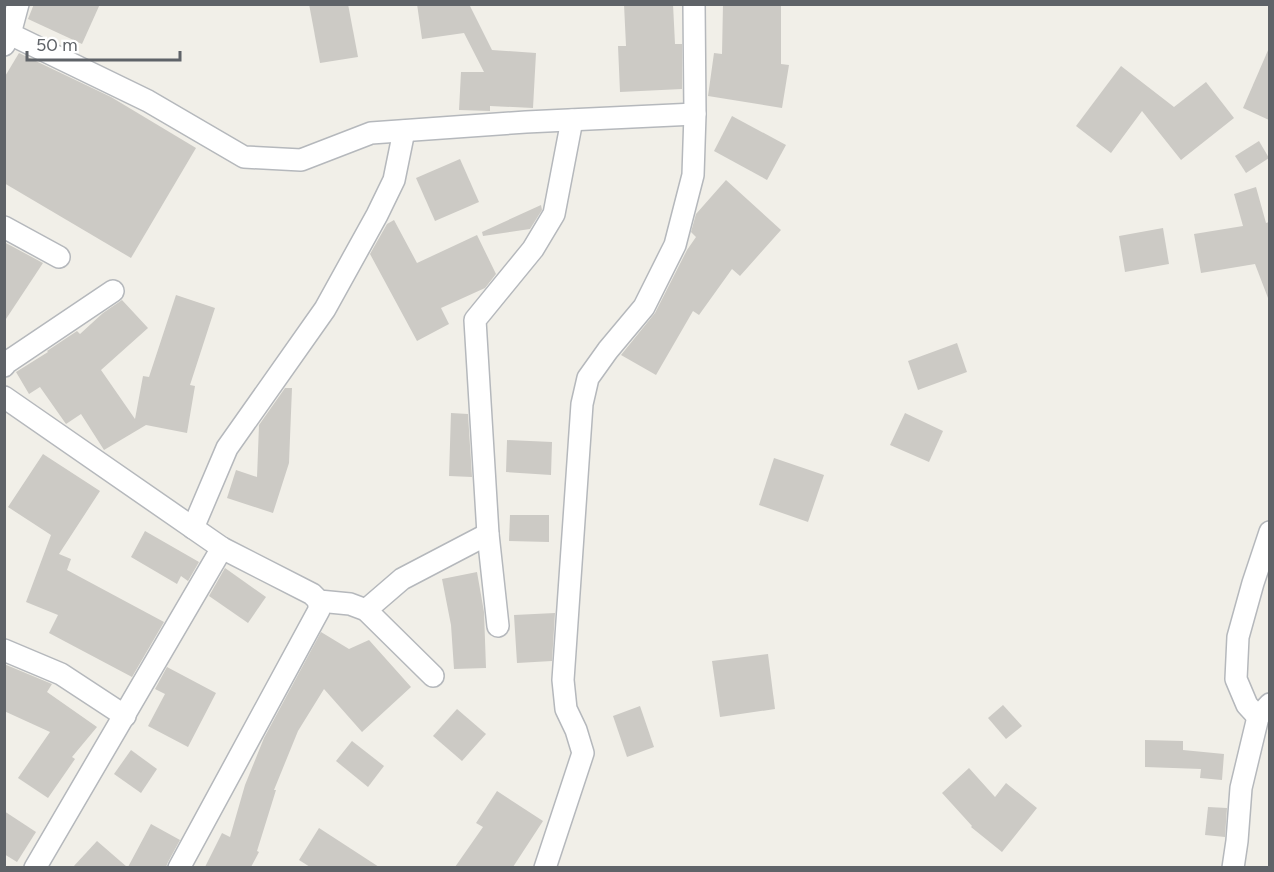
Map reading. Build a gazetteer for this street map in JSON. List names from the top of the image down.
{
  "scale_bar": "50 m"
}
